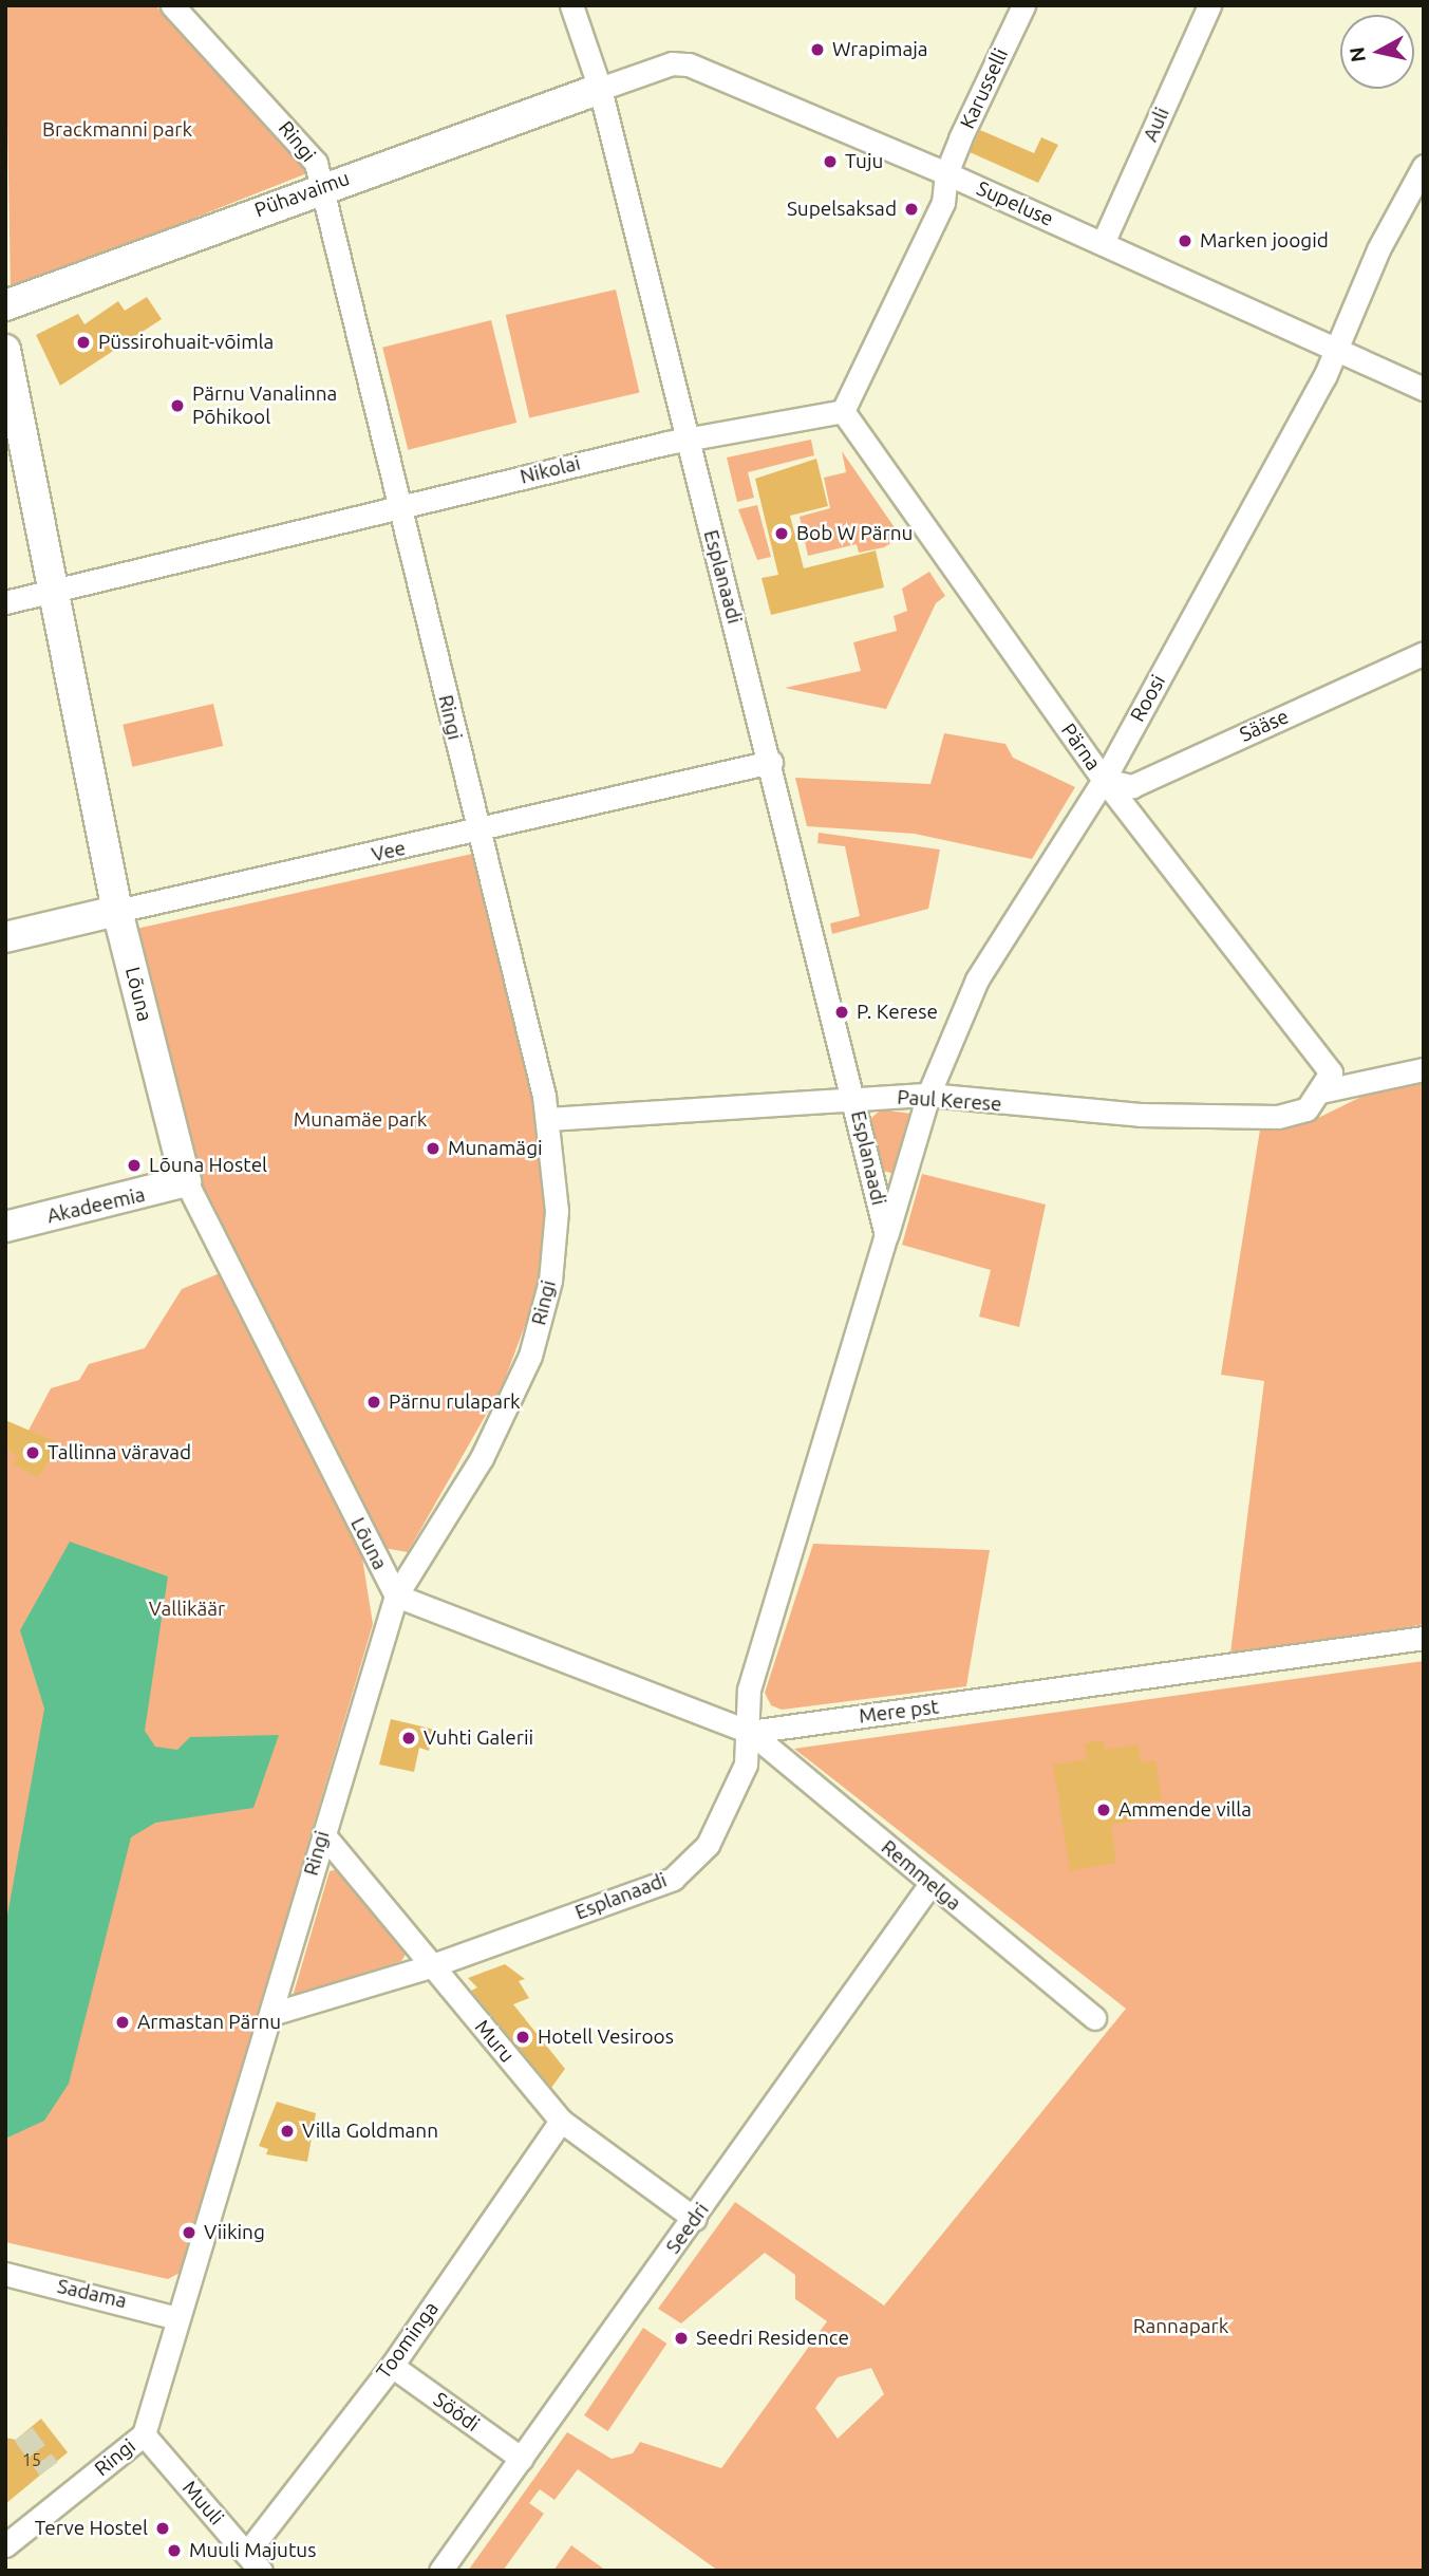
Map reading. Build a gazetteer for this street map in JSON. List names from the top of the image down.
{
  "streets": {
    "street": [
      "Karusselli",
      "Auli",
      "Ringi",
      "Pühavaimu",
      "Supeluse",
      "Nikolai",
      "Esplanaadi",
      "Roosi",
      "Sääse",
      "Pärna",
      "Vee",
      "Lõuna",
      "Paul Kerese",
      "Akadeemia",
      "Mere pst",
      "Remmelga",
      "Muru",
      "Seedri",
      "Sadama",
      "Toominga",
      "Söödi",
      "Muuli"
    ]
  },
  "crossings": [
    ["Karusselli", "Supeluse"],
    ["Auli", "Supeluse"],
    ["Ringi", "Pühavaimu"],
    ["Ringi", "Nikolai"],
    ["Ringi", "Esplanaadi"],
    ["Ringi", "Vee"],
    ["Ringi", "Lõuna"],
    ["Ringi", "Paul Kerese"],
    ["Ringi", "Mere pst"],
    ["Ringi", "Muru"],
    ["Ringi", "Sadama"],
    ["Ringi", "Muuli"],
    ["Pühavaimu", "Supeluse"],
    ["Pühavaimu", "Esplanaadi"],
    ["Supeluse", "Esplanaadi"],
    ["Supeluse", "Roosi"],
    ["Nikolai", "Esplanaadi"],
    ["Nikolai", "Pärna"],
    ["Nikolai", "Lõuna"],
    ["Esplanaadi", "Roosi"],
    ["Esplanaadi", "Vee"],
    ["Esplanaadi", "Paul Kerese"],
    ["Esplanaadi", "Mere pst"],
    ["Esplanaadi", "Remmelga"],
    ["Esplanaadi", "Muru"],
    ["Roosi", "Sääse"],
    ["Roosi", "Pärna"],
    ["Roosi", "Paul Kerese"],
    ["Sääse", "Pärna"],
    ["Pärna", "Paul Kerese"],
    ["Vee", "Lõuna"],
    ["Lõuna", "Akadeemia"],
    ["Lõuna", "Mere pst"],
    ["Mere pst", "Remmelga"],
    ["Remmelga", "Seedri"],
    ["Muru", "Seedri"],
    ["Muru", "Toominga"],
    ["Seedri", "Söödi"],
    ["Toominga", "Söödi"],
    ["Toominga", "Muuli"]
  ],
  "parks": [
    "Brackmanni park",
    "Munamäe park",
    "Vallikäär",
    "Rannapark"
  ],
  "places": [
    "Wrapimaja",
    "Tuju",
    "Supelsaksad",
    "Marken joogid",
    "Püssirohuait-võimla",
    "Pärnu Vanalinna Põhikool",
    "Bob W Pärnu",
    "P. Kerese",
    "Munamägi",
    "Lõuna Hostel",
    "Pärnu rulapark",
    "Tallinna väravad",
    "Vuhti Galerii",
    "Ammende villa",
    "Armastan Pärnu",
    "Hotell Vesiroos",
    "Villa Goldmann",
    "Viiking",
    "Seedri Residence",
    "Terve Hostel",
    "Muuli Majutus"
  ],
  "house_numbers": ["15"],
  "north": "left"
}
